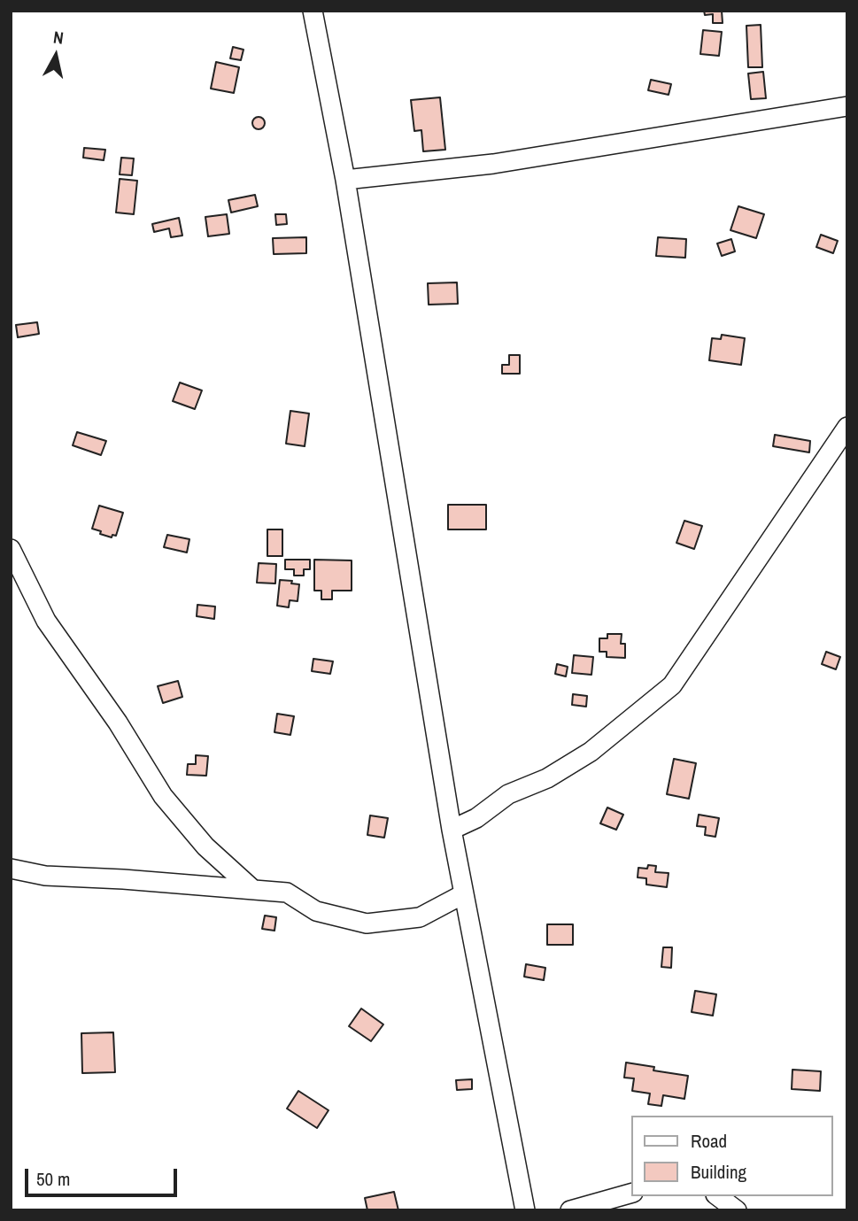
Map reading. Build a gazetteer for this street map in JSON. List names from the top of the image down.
{
  "legend": ["Road", "Building"],
  "scale_bar": "50 m",
  "north": "top"
}
